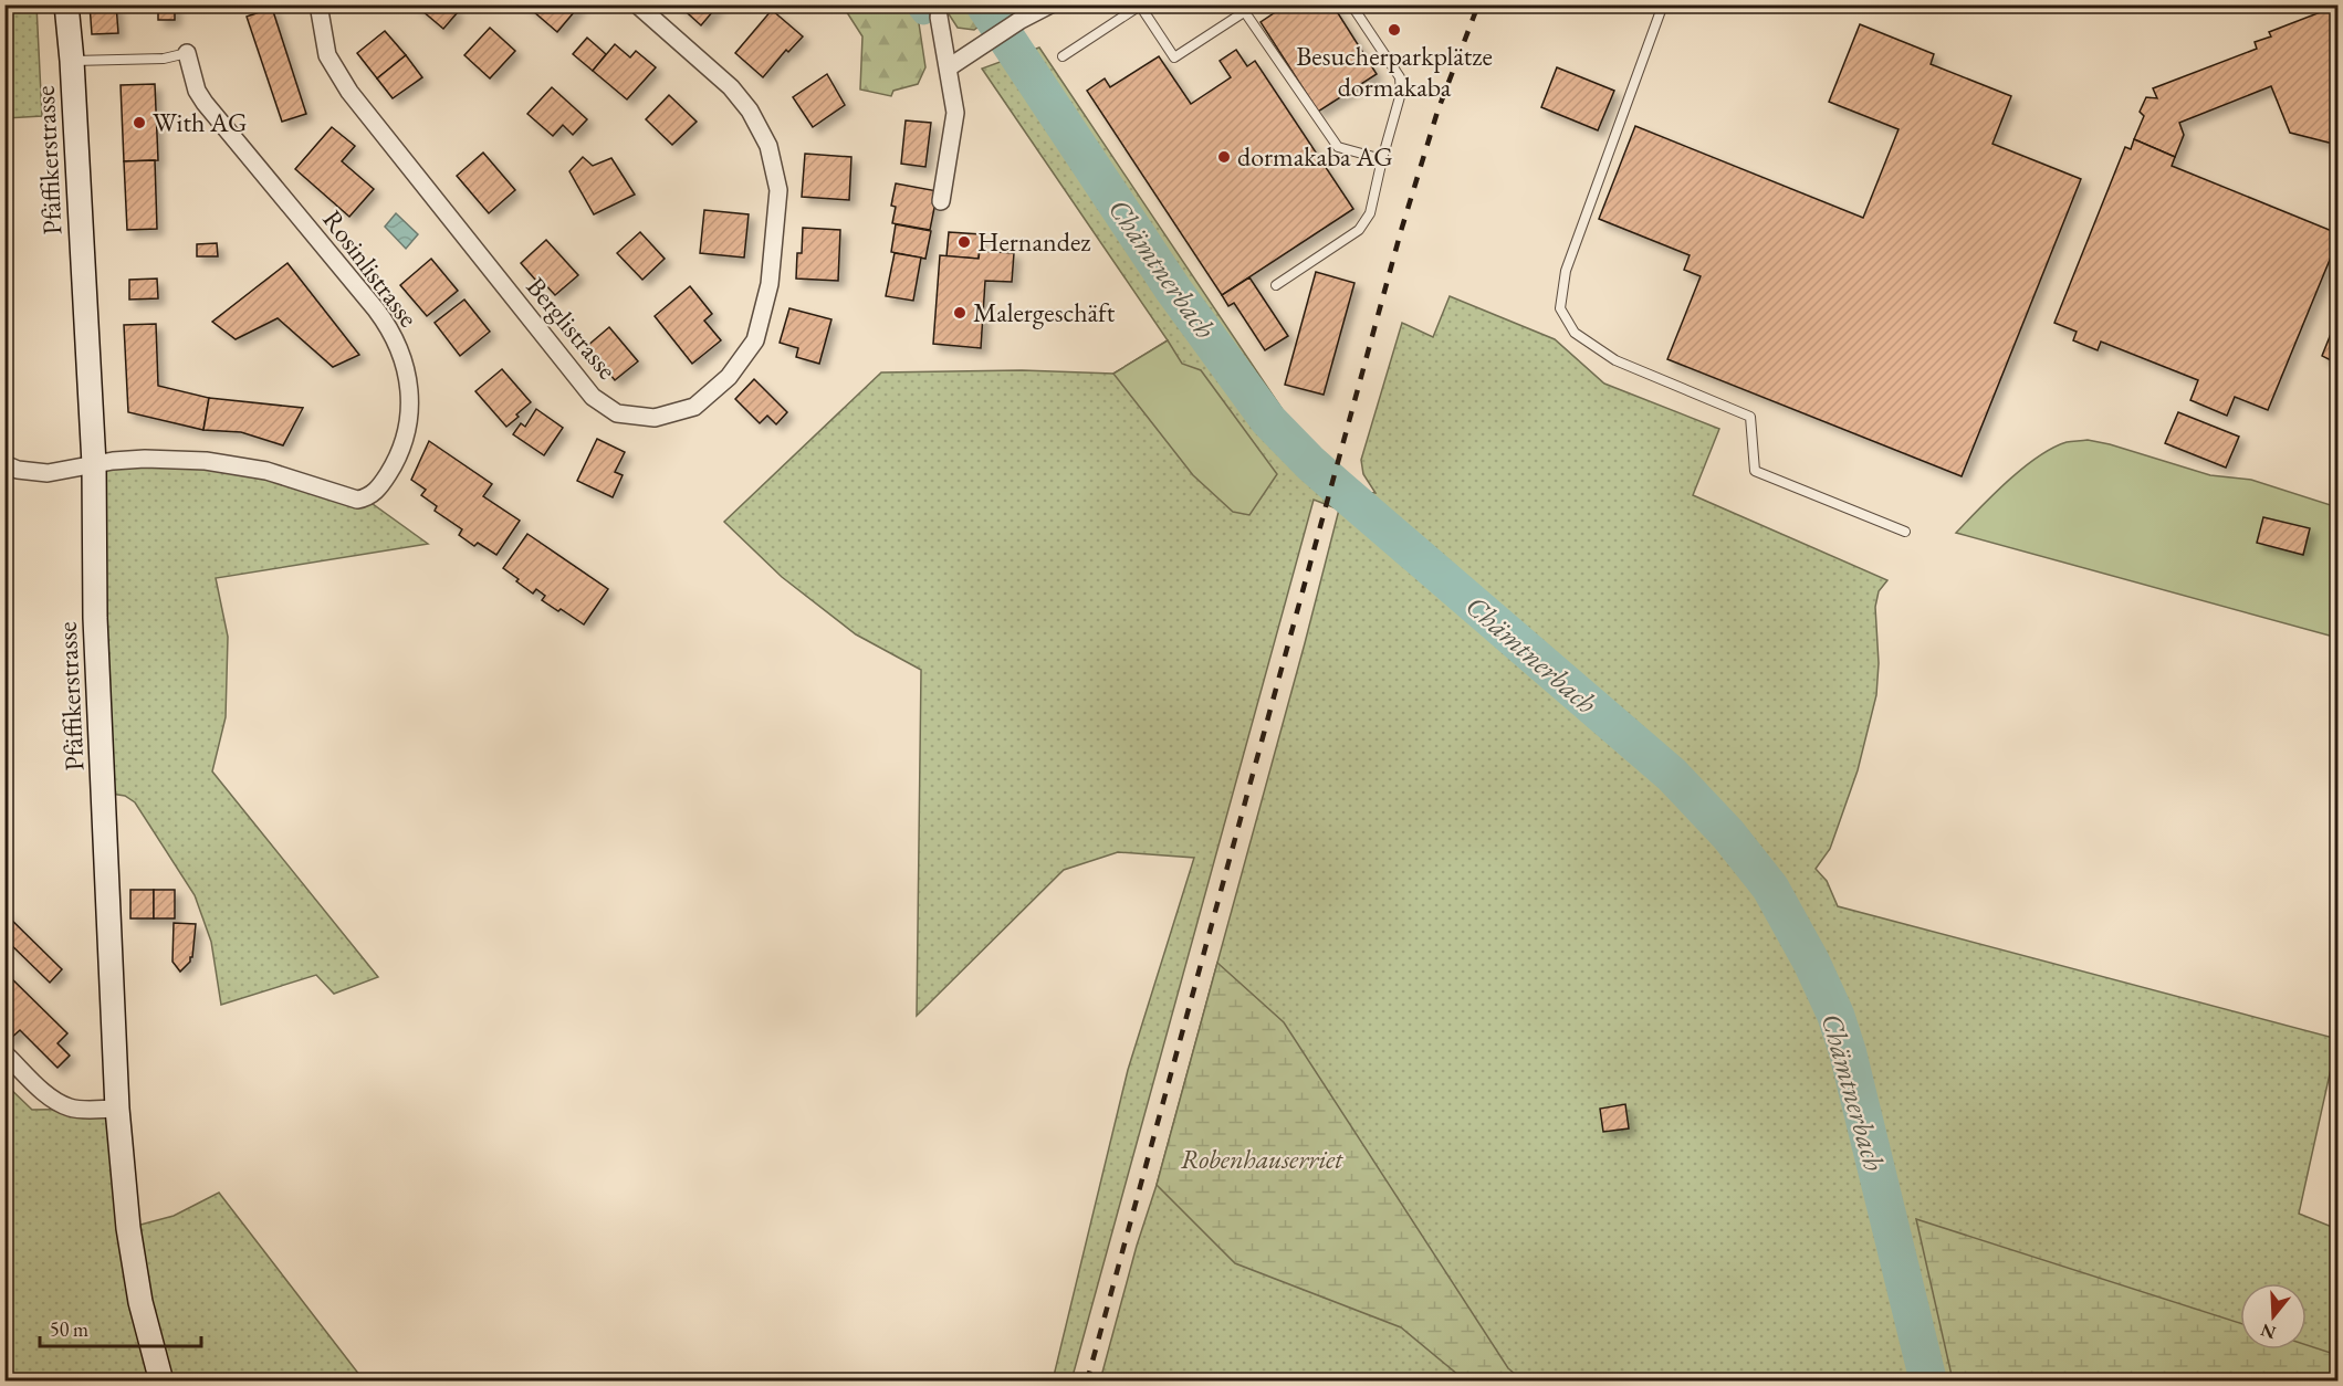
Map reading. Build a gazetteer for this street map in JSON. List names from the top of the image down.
{
  "streets": {
    "main road": ["Pfäffikerstrasse"],
    "street": ["Rosinlistrasse", "Berglistrasse"]
  },
  "crossings": [
    ["Pfäffikerstrasse", "Rosinlistrasse"]
  ],
  "water": ["Chämtnerbach"],
  "parks": ["Robenhauserriet"],
  "places": [
    "Besucherparkplätze dormakaba",
    "With AG",
    "dormakaba AG",
    "Hernandez",
    "Malergeschäft"
  ],
  "scale_bar": "50 m",
  "north": "bottom"
}
